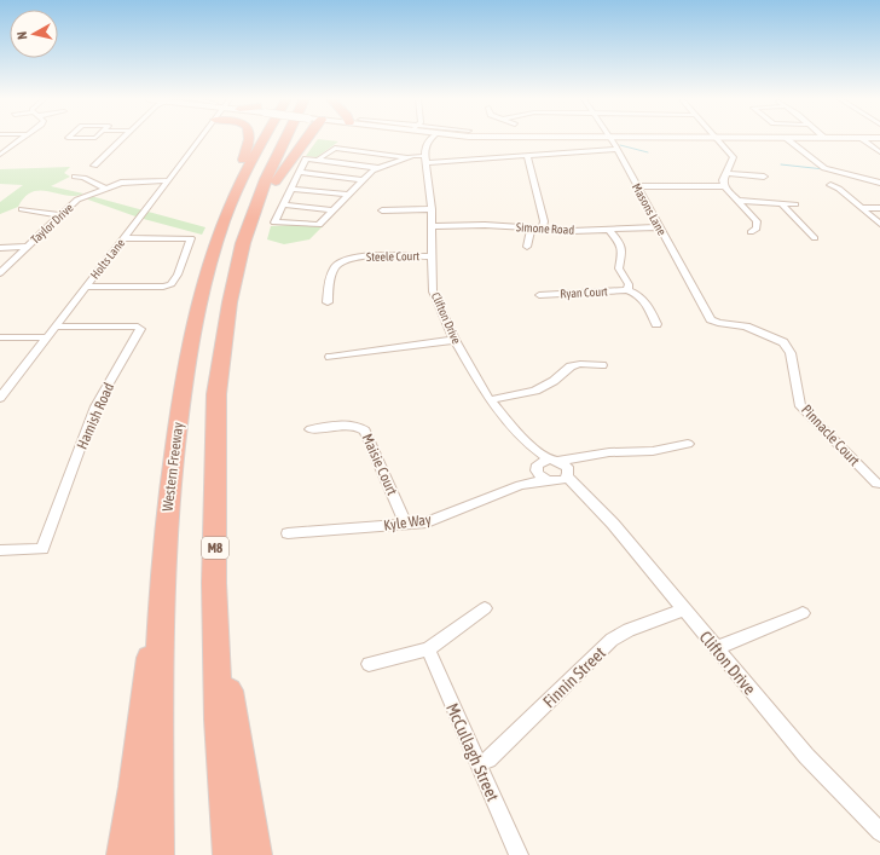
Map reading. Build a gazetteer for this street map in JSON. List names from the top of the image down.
{
  "streets": {
    "highway": ["Western Freeway", "M8"],
    "street": [
      "Masons Lane",
      "Taylor Drive",
      "Simone Road",
      "Steele Court",
      "Holts Lane",
      "Ryan Court",
      "Clifton Drive",
      "Hamish Road",
      "Pinnacle Court",
      "Maisie Court",
      "Kyle Way",
      "Finnin Street",
      "McCullagh Street"
    ]
  },
  "crossings": [
    ["Masons Lane", "Simone Road"],
    ["Masons Lane", "Pinnacle Court"],
    ["Taylor Drive", "Holts Lane"],
    ["Simone Road", "Ryan Court"],
    ["Simone Road", "Clifton Drive"],
    ["Steele Court", "Clifton Drive"],
    ["Holts Lane", "Hamish Road"],
    ["Clifton Drive", "Kyle Way"],
    ["Clifton Drive", "Finnin Street"],
    ["Maisie Court", "Kyle Way"],
    ["Finnin Street", "McCullagh Street"]
  ],
  "north": "left"
}
